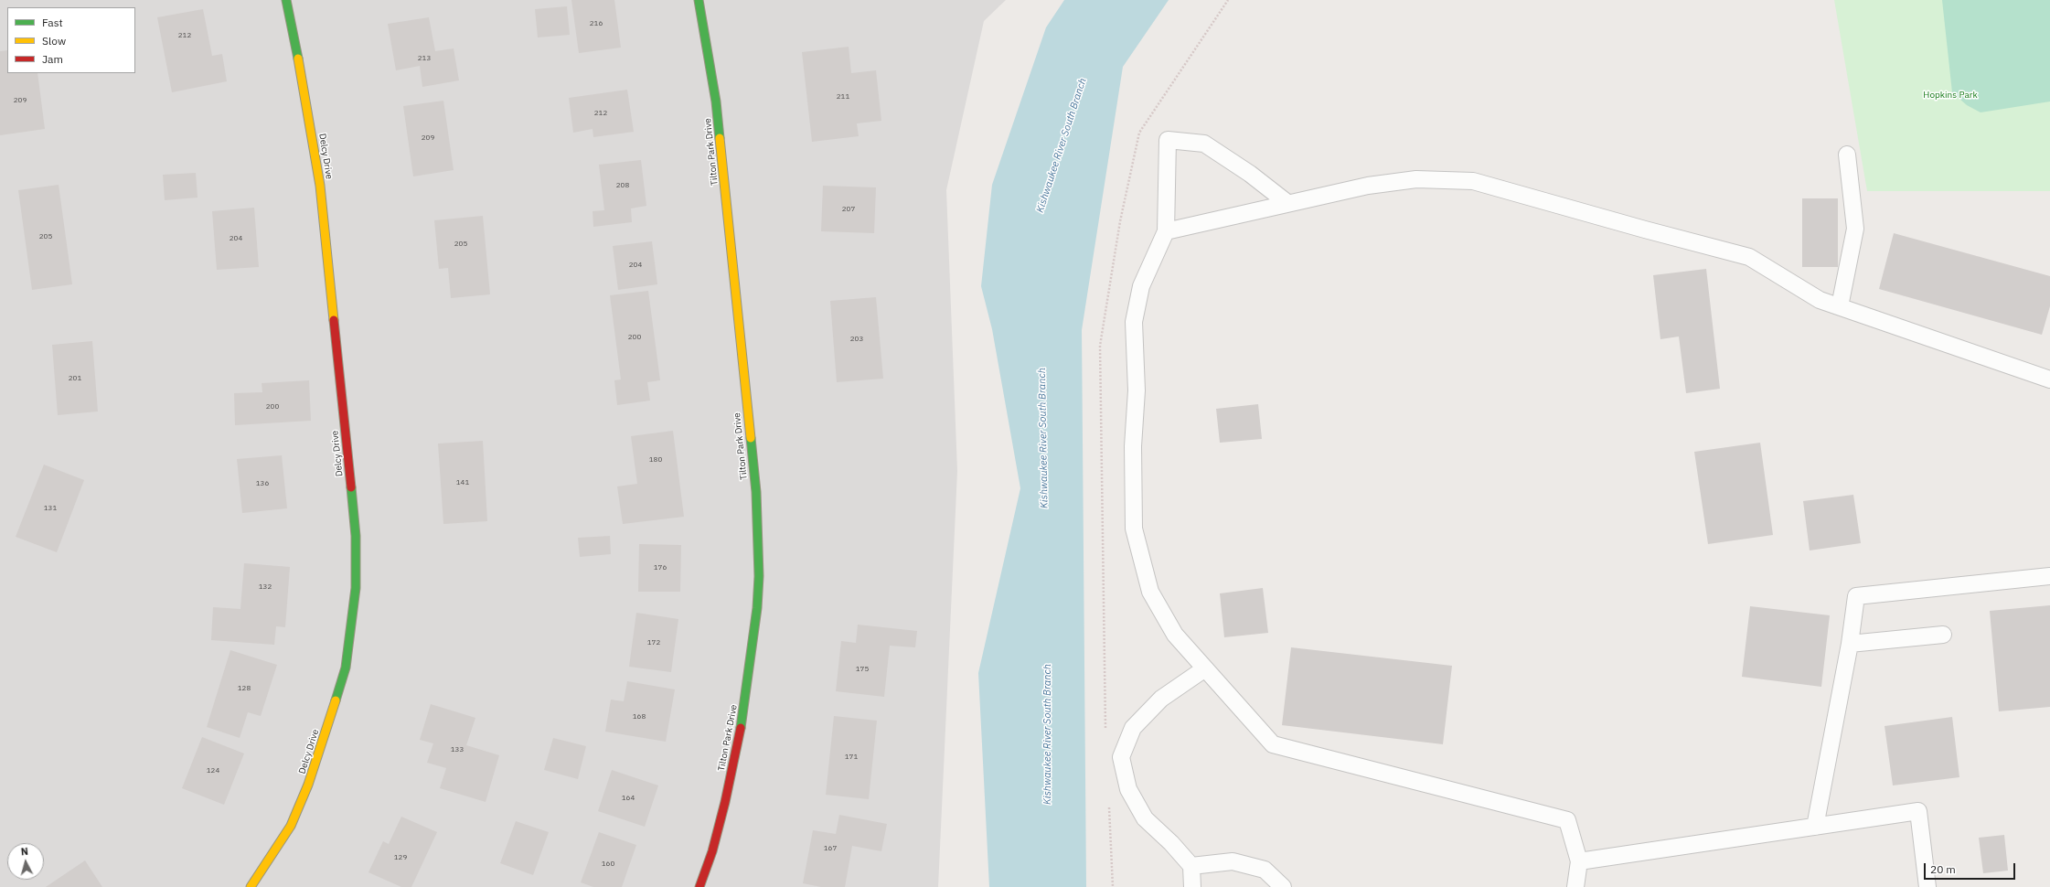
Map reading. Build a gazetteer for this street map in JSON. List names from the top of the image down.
{
  "streets": {
    "street": ["Tilton Park Drive", "Delcy Drive"]
  },
  "water": ["Kishwaukee River South Branch"],
  "parks": ["Hopkins Park"],
  "house_numbers": [
    "216",
    "212",
    "213",
    "211",
    "209",
    "212",
    "209",
    "208",
    "207",
    "205",
    "204",
    "205",
    "204",
    "200",
    "203",
    "201",
    "200",
    "180",
    "141",
    "136",
    "131",
    "176",
    "132",
    "172",
    "175",
    "128",
    "168",
    "133",
    "171",
    "124",
    "164",
    "167",
    "129",
    "160"
  ],
  "legend": ["Fast", "Slow", "Jam"],
  "scale_bar": "20 m",
  "north": "top"
}
